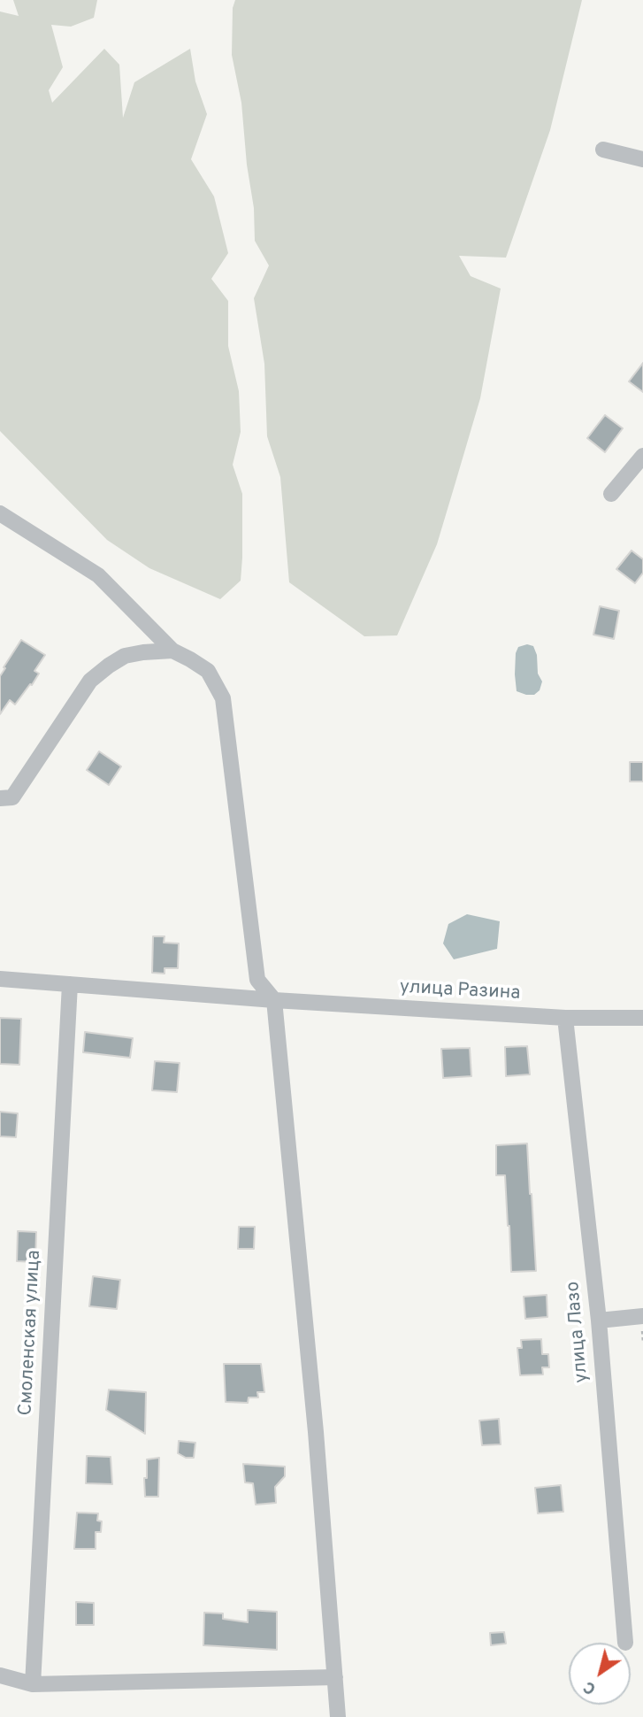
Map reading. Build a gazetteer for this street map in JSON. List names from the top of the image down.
{
  "streets": {
    "street": ["улица Разина", "улица Лазо", "Смоленская улица"]
  },
  "crossings": [
    ["улица Разина", "улица Лазо"],
    ["улица Разина", "Смоленская улица"]
  ],
  "north": "bottom left"
}
